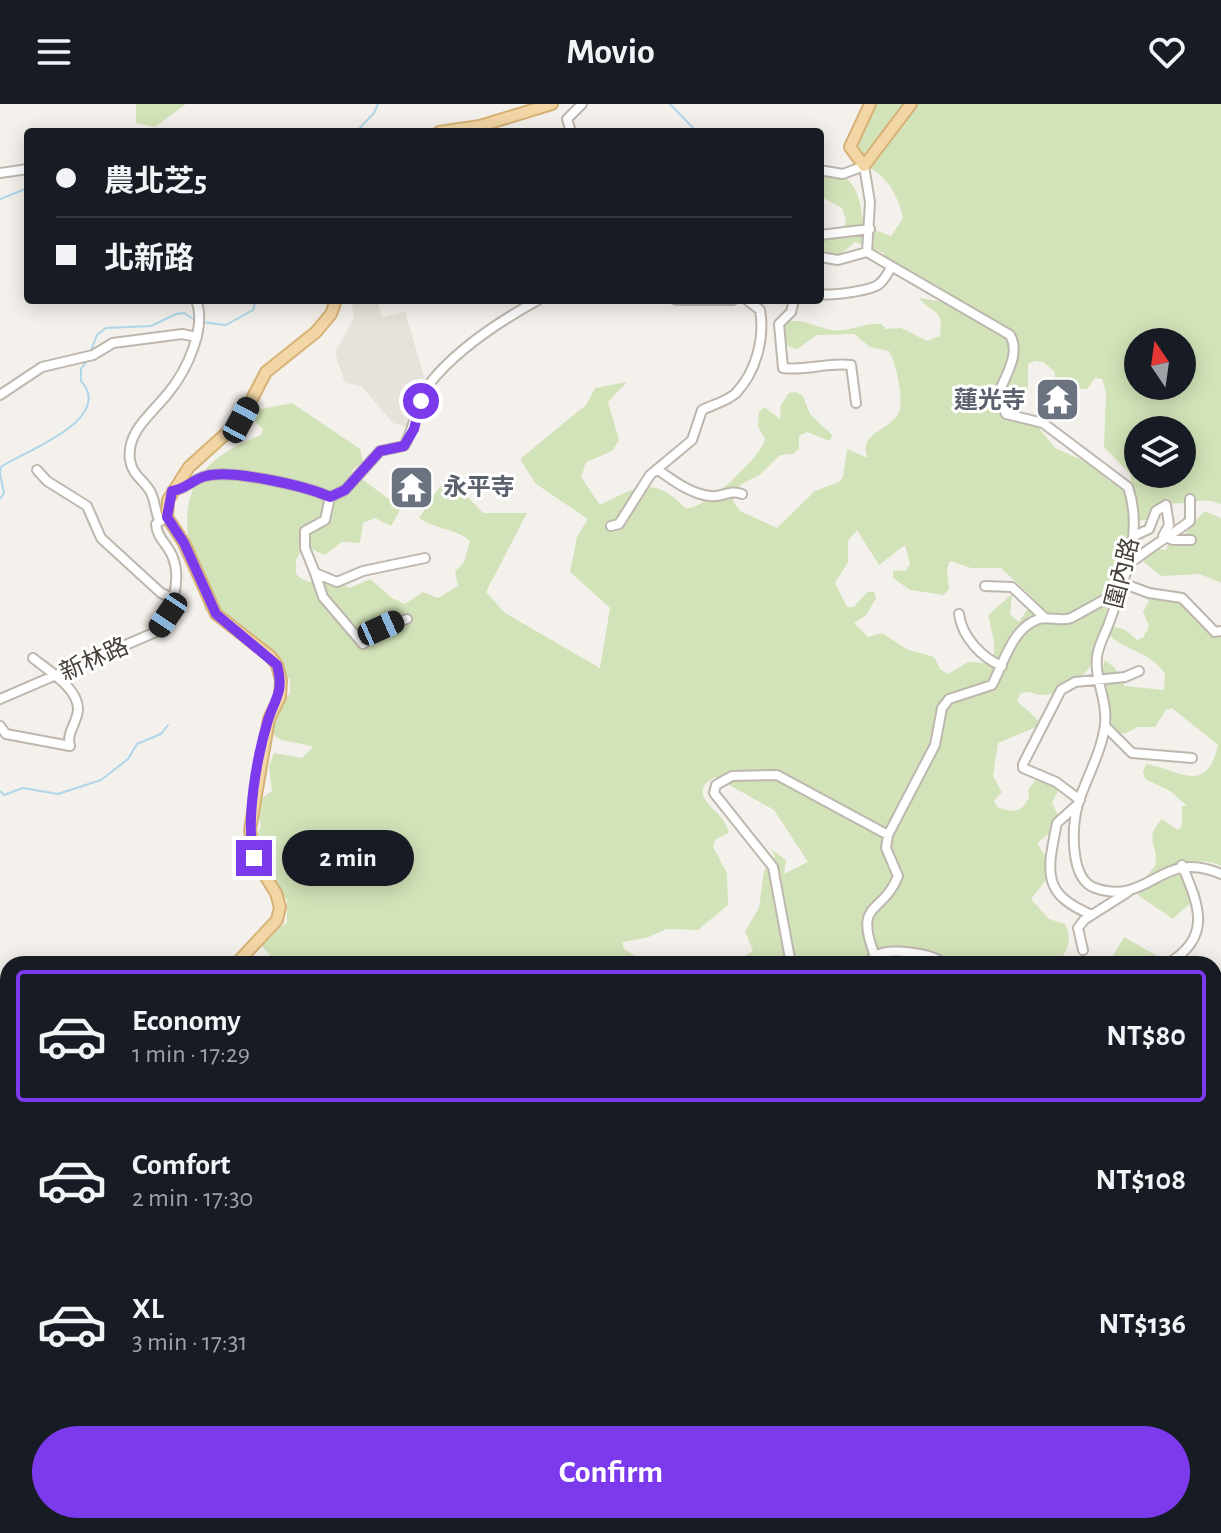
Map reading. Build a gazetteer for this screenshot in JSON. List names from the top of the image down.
{
  "streets": {
    "street": ["圍內路", "新林路"]
  },
  "places": {
    "temple": ["蓮光寺", "永平寺"]
  },
  "north": "top",
  "page": {
    "header": "Movio",
    "banner": ["農北芝5", "北新路"],
    "bubble": "2 min",
    "list": [
      {
        "name": "Economy",
        "note": "1 min · 17:29",
        "value": "NT$80"
      },
      {
        "name": "Comfort",
        "note": "2 min · 17:30",
        "value": "NT$108"
      },
      {
        "name": "XL",
        "note": "3 min · 17:31",
        "value": "NT$136"
      }
    ],
    "buttons": "Confirm"
  }
}
